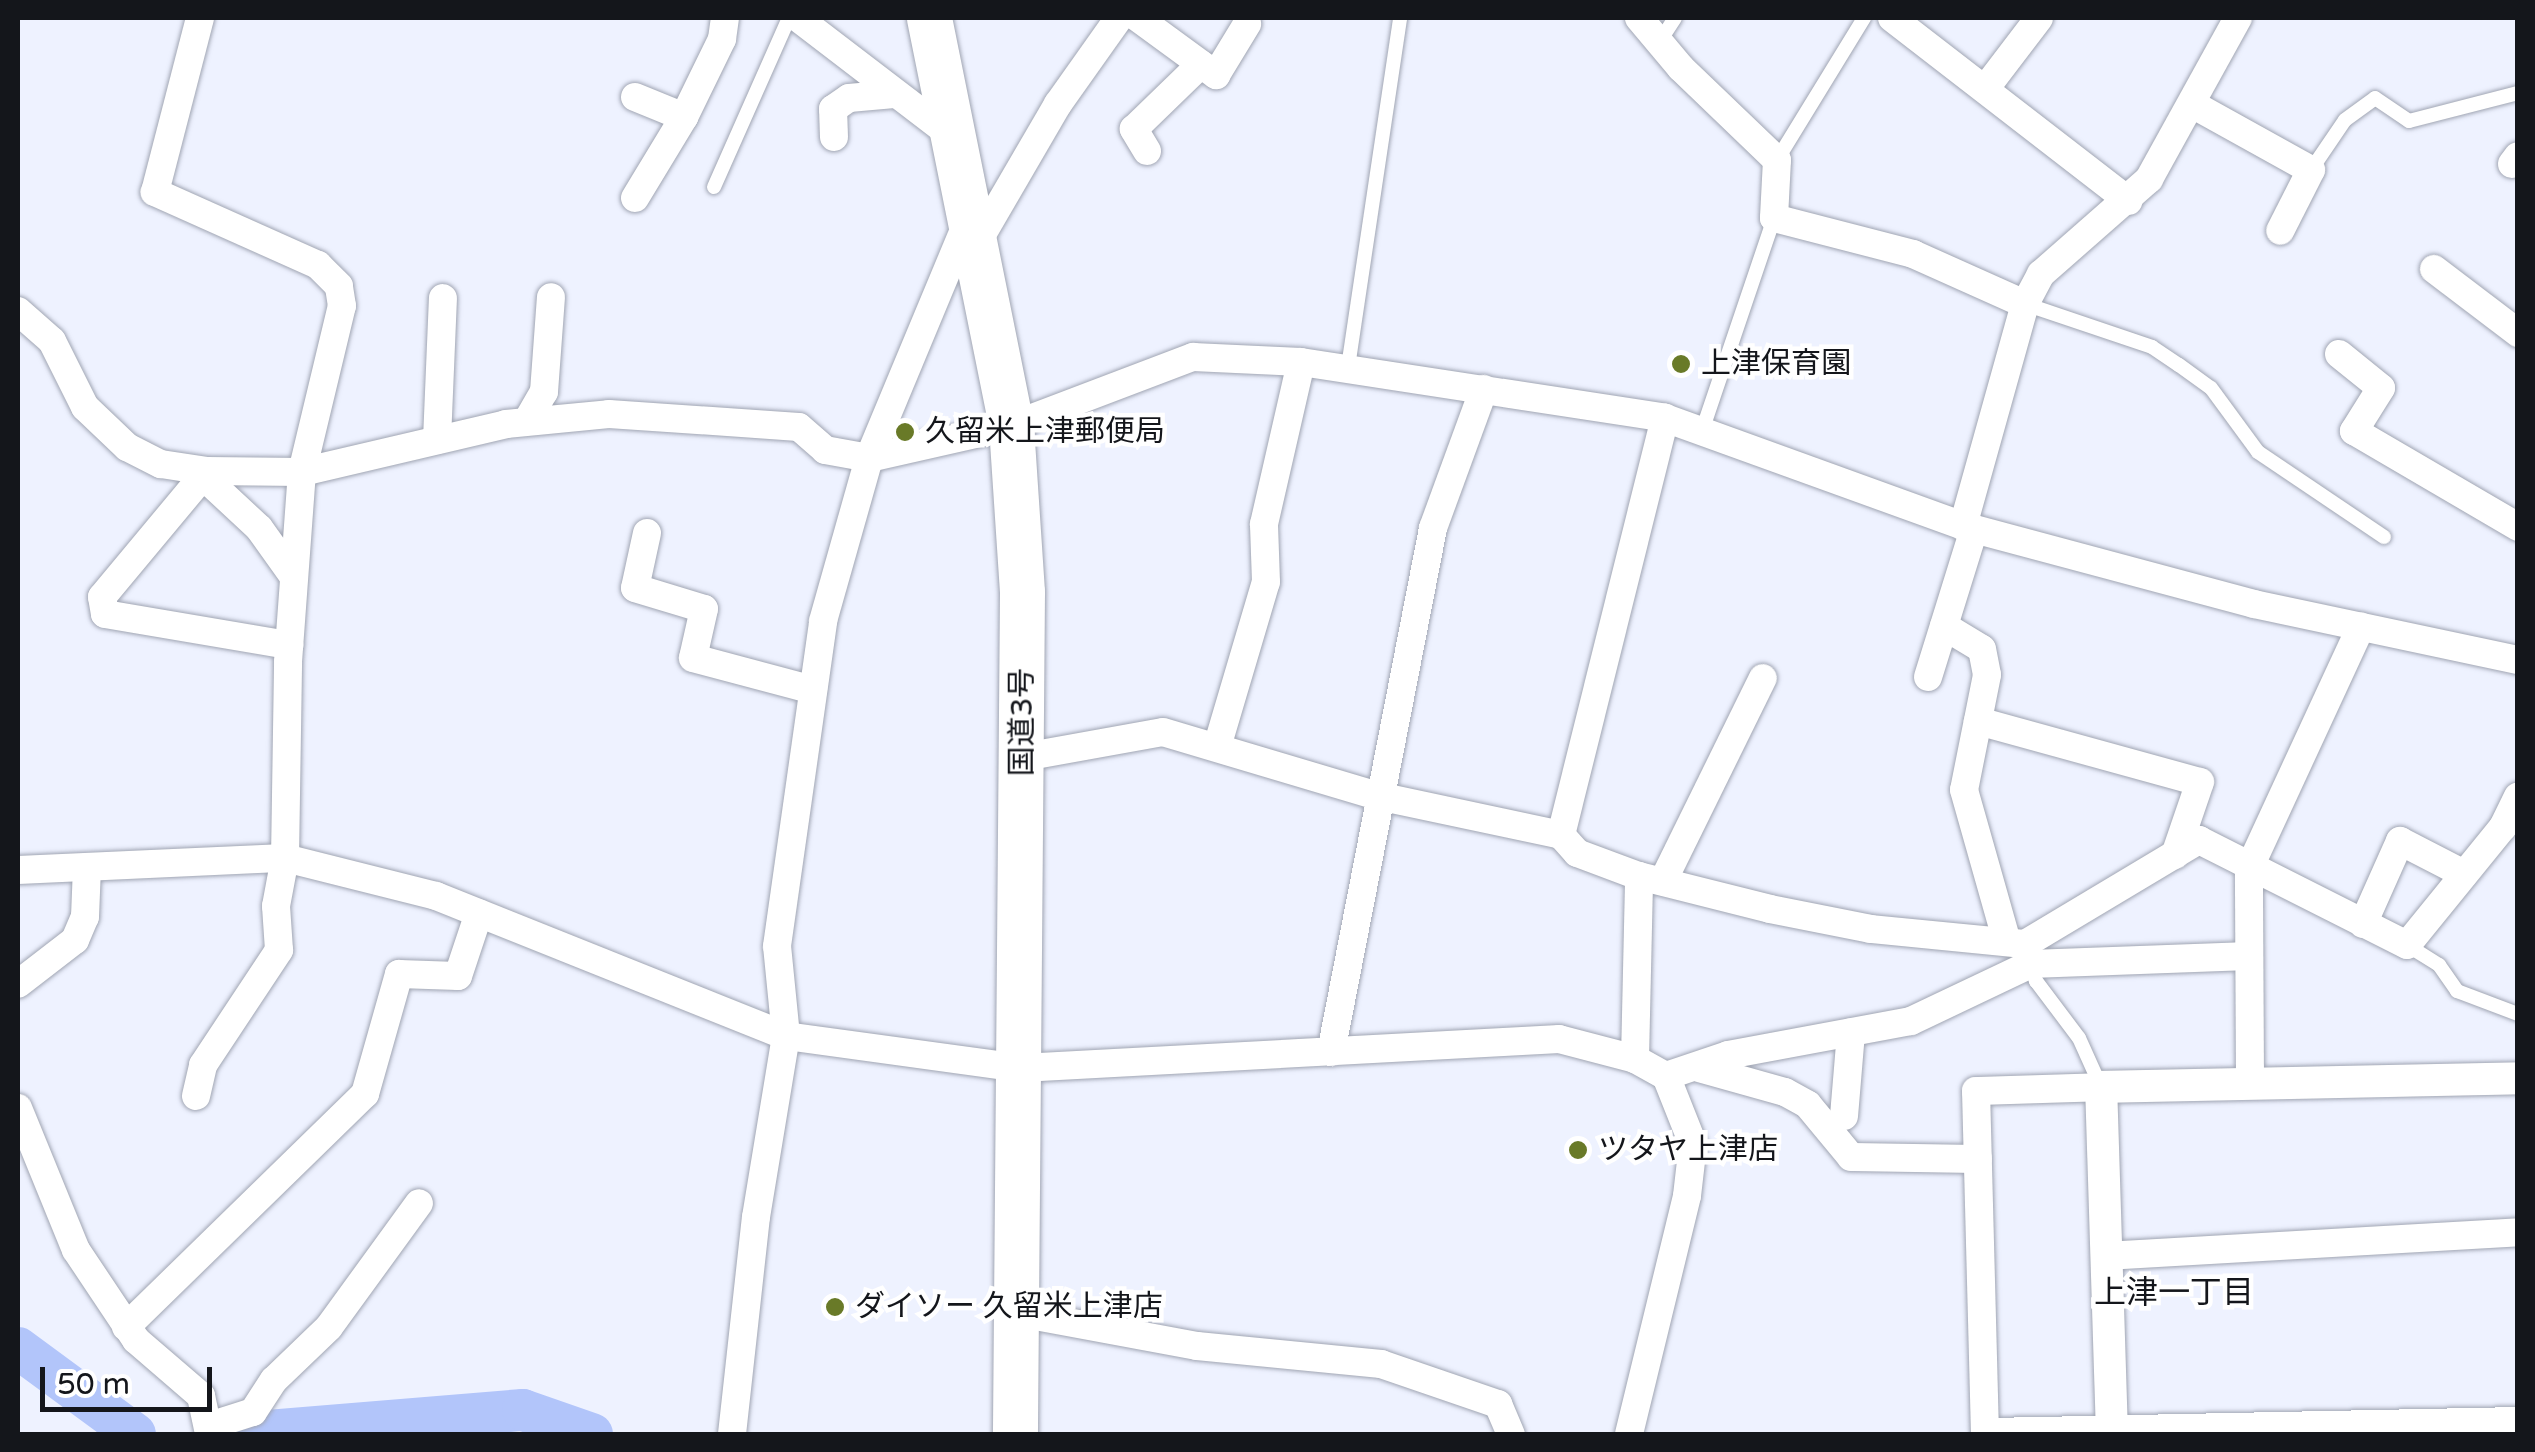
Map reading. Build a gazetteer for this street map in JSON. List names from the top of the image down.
{
  "streets": {
    "highway": ["国道3号"]
  },
  "districts": ["上津一丁目"],
  "places": [
    "上津保育園",
    "久留米上津郵便局",
    "ツタヤ上津店",
    "ダイソー 久留米上津店"
  ],
  "scale_bar": "50 m"
}
